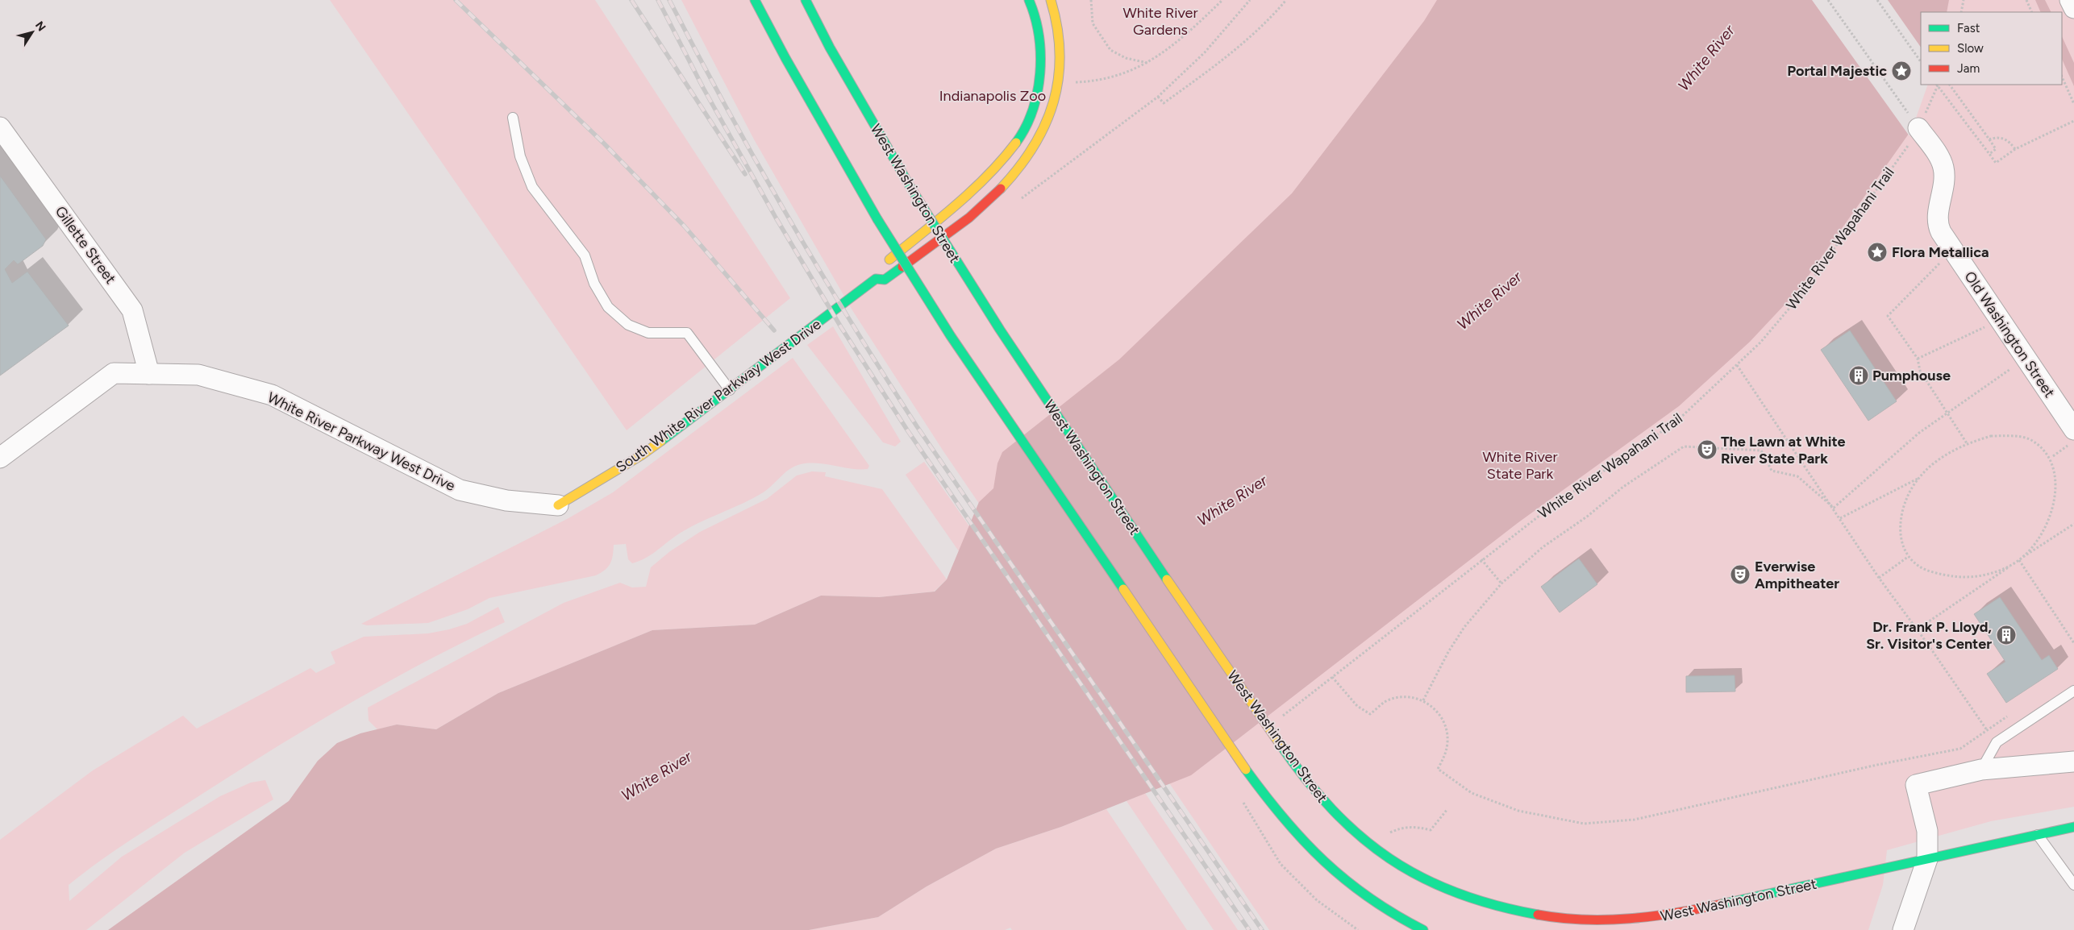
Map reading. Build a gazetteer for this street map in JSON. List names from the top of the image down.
{
  "streets": {
    "main road": ["West Washington Street", "South White River Parkway West Drive"],
    "street": ["Gillette Street", "Old Washington Street", "White River Parkway West Drive"],
    "path": ["White River Wapahani Trail"]
  },
  "crossings": [
    ["White River Wapahani Trail", "Old Washington Street"],
    ["Gillette Street", "White River Parkway West Drive"],
    ["South White River Parkway West Drive", "White River Parkway West Drive"]
  ],
  "water": ["White River"],
  "parks": ["White River Gardens", "Indianapolis Zoo", "White River State Park"],
  "places": {
    "place": ["Portal Majestic", "Flora Metallica"],
    "building": ["Pumphouse", "Dr. Frank P. Lloyd, Sr. Visitor's Center"],
    "theatre": ["The Lawn at White River State Park", "Everwise Ampitheater"]
  },
  "legend": ["Fast", "Slow", "Jam"],
  "north": "top right"
}
